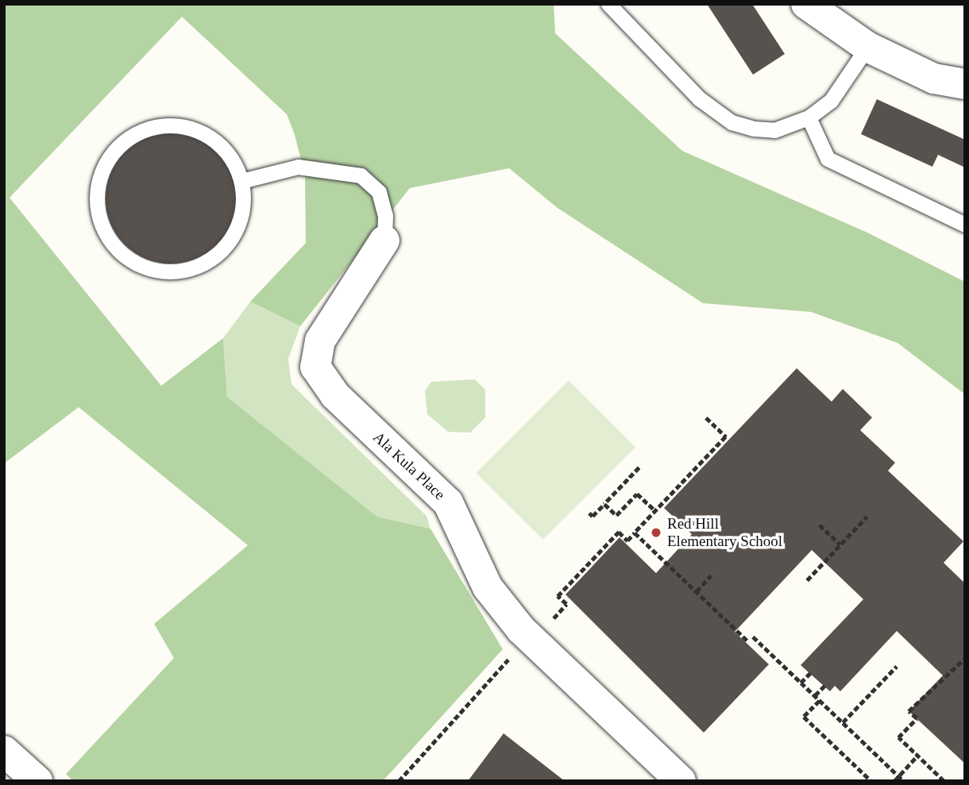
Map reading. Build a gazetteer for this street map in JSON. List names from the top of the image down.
{
  "streets": {
    "street": ["Ala Kula Place"]
  },
  "places": ["Red Hill Elementary School"]
}
